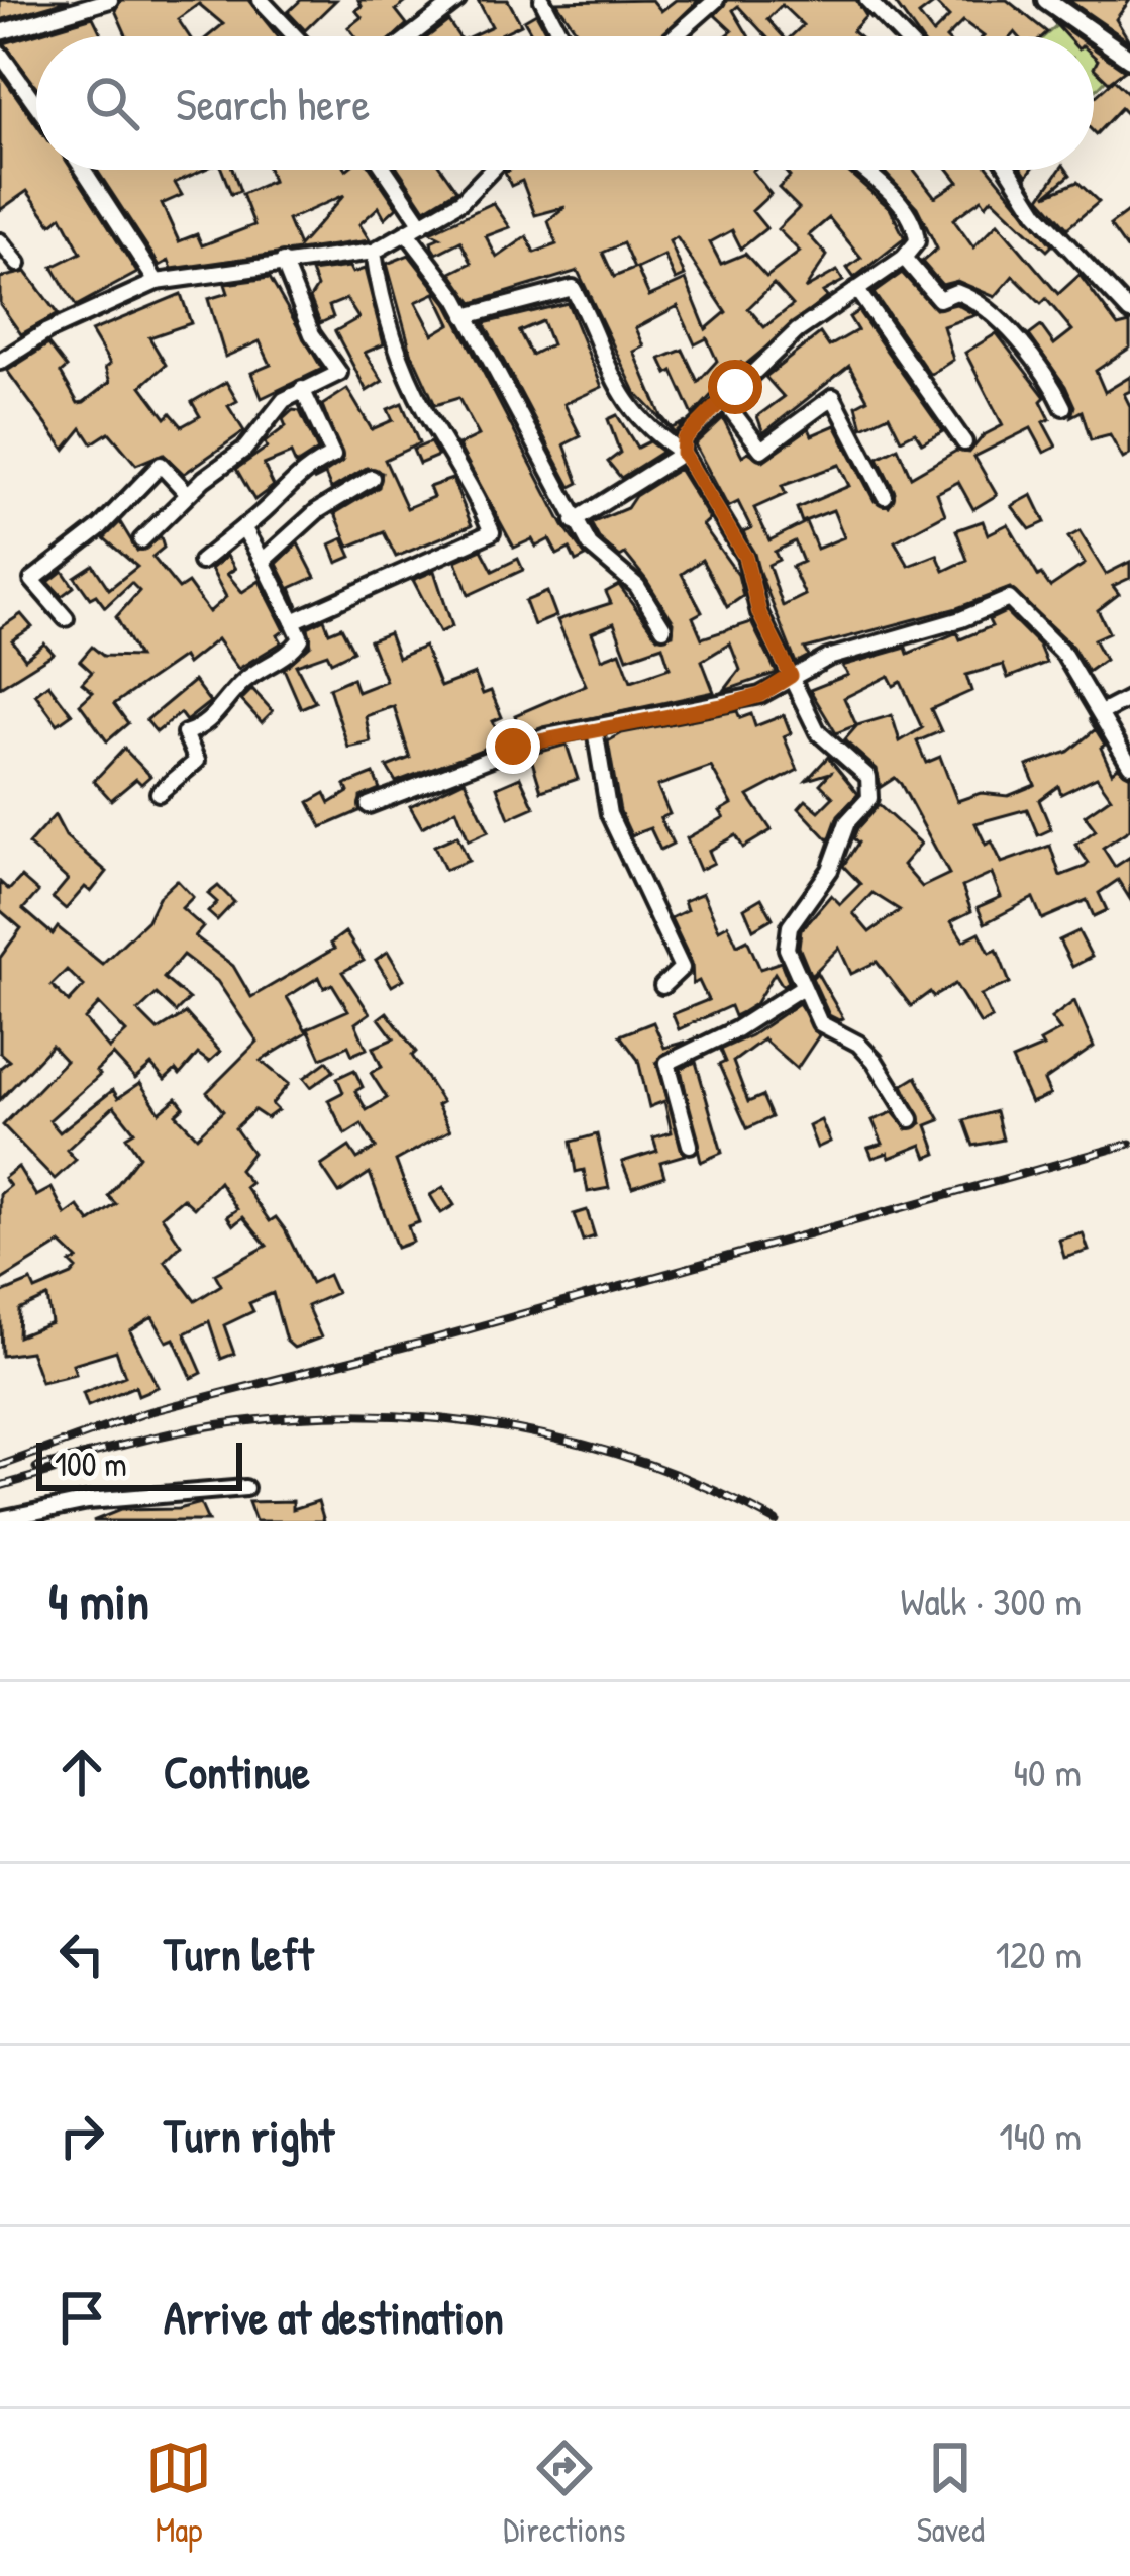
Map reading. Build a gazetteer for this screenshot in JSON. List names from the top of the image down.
{
  "scale_bar": "100 m",
  "page": {
    "search": "Search here",
    "scale": "100 m",
    "heading": ["4 min", "Walk · 300 m"],
    "list": [
      ["Continue", "40 m"],
      ["Turn left", "120 m"],
      ["Turn right", "140 m"],
      "Arrive at destination"
    ],
    "nav": ["Map", "Directions", "Saved"]
  }
}
